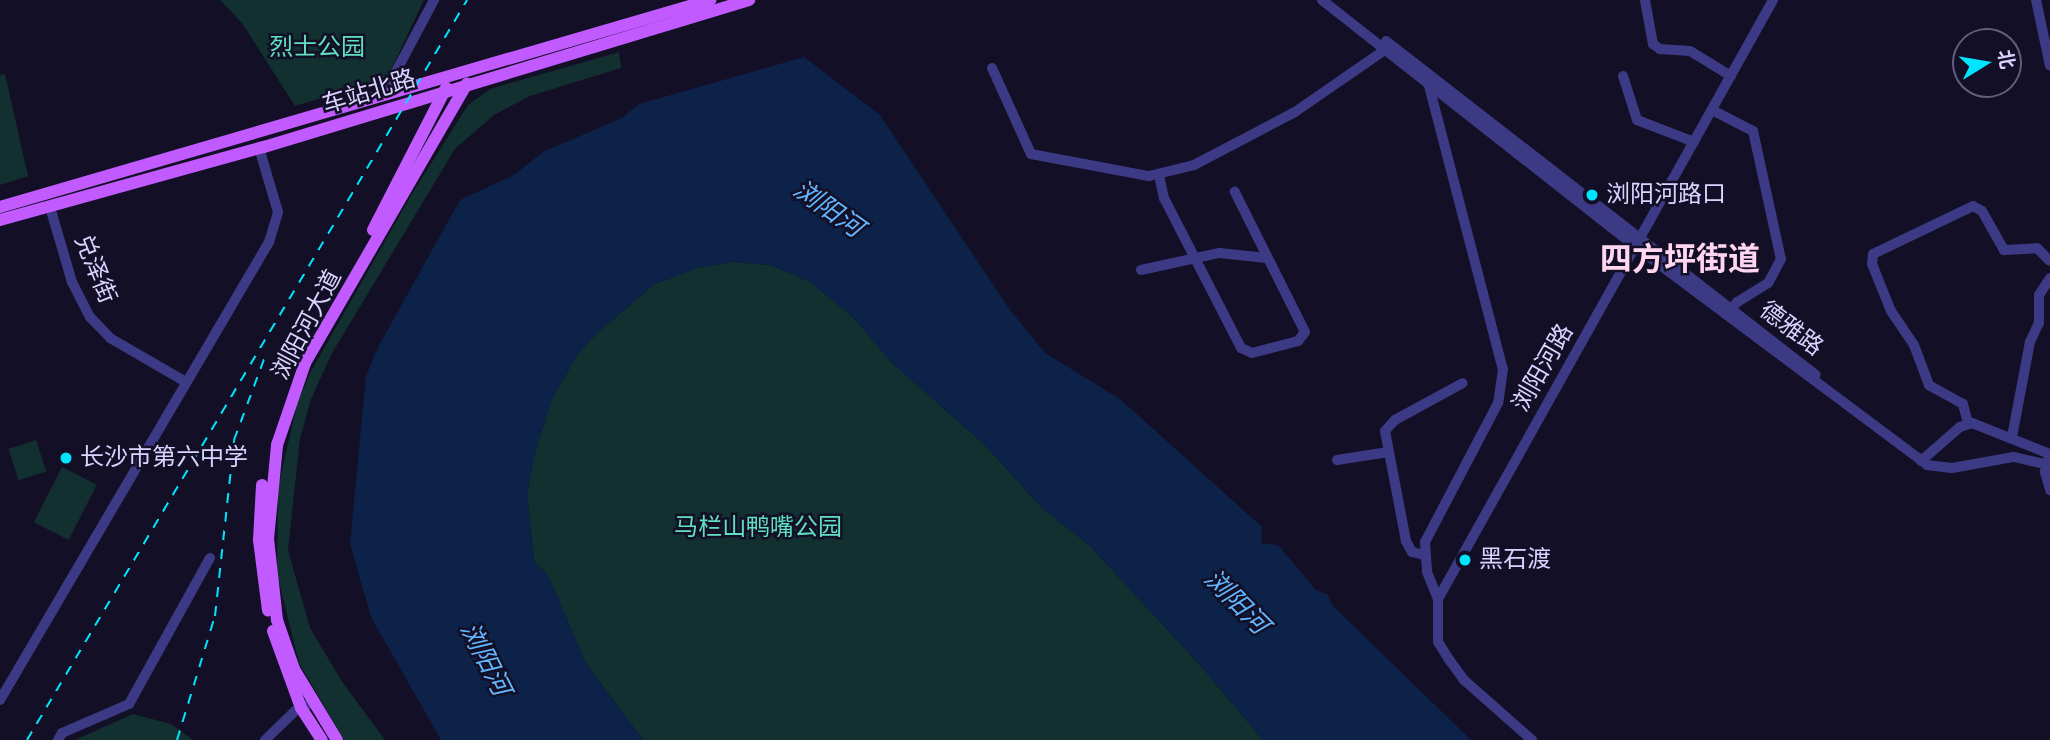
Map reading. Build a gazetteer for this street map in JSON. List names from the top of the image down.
{
  "streets": {
    "main road": ["车站北路", "浏阳河大道"],
    "street": ["兑泽街", "浏阳河路"]
  },
  "crossings": [
    ["车站北路", "兑泽街"],
    ["车站北路", "浏阳河大道"]
  ],
  "districts": ["四方坪街道"],
  "water": ["浏阳河"],
  "parks": ["烈士公园", "马栏山鸭嘴公园"],
  "places": ["浏阳河路口", "长沙市第六中学", "黑石渡"],
  "north": "right"
}
